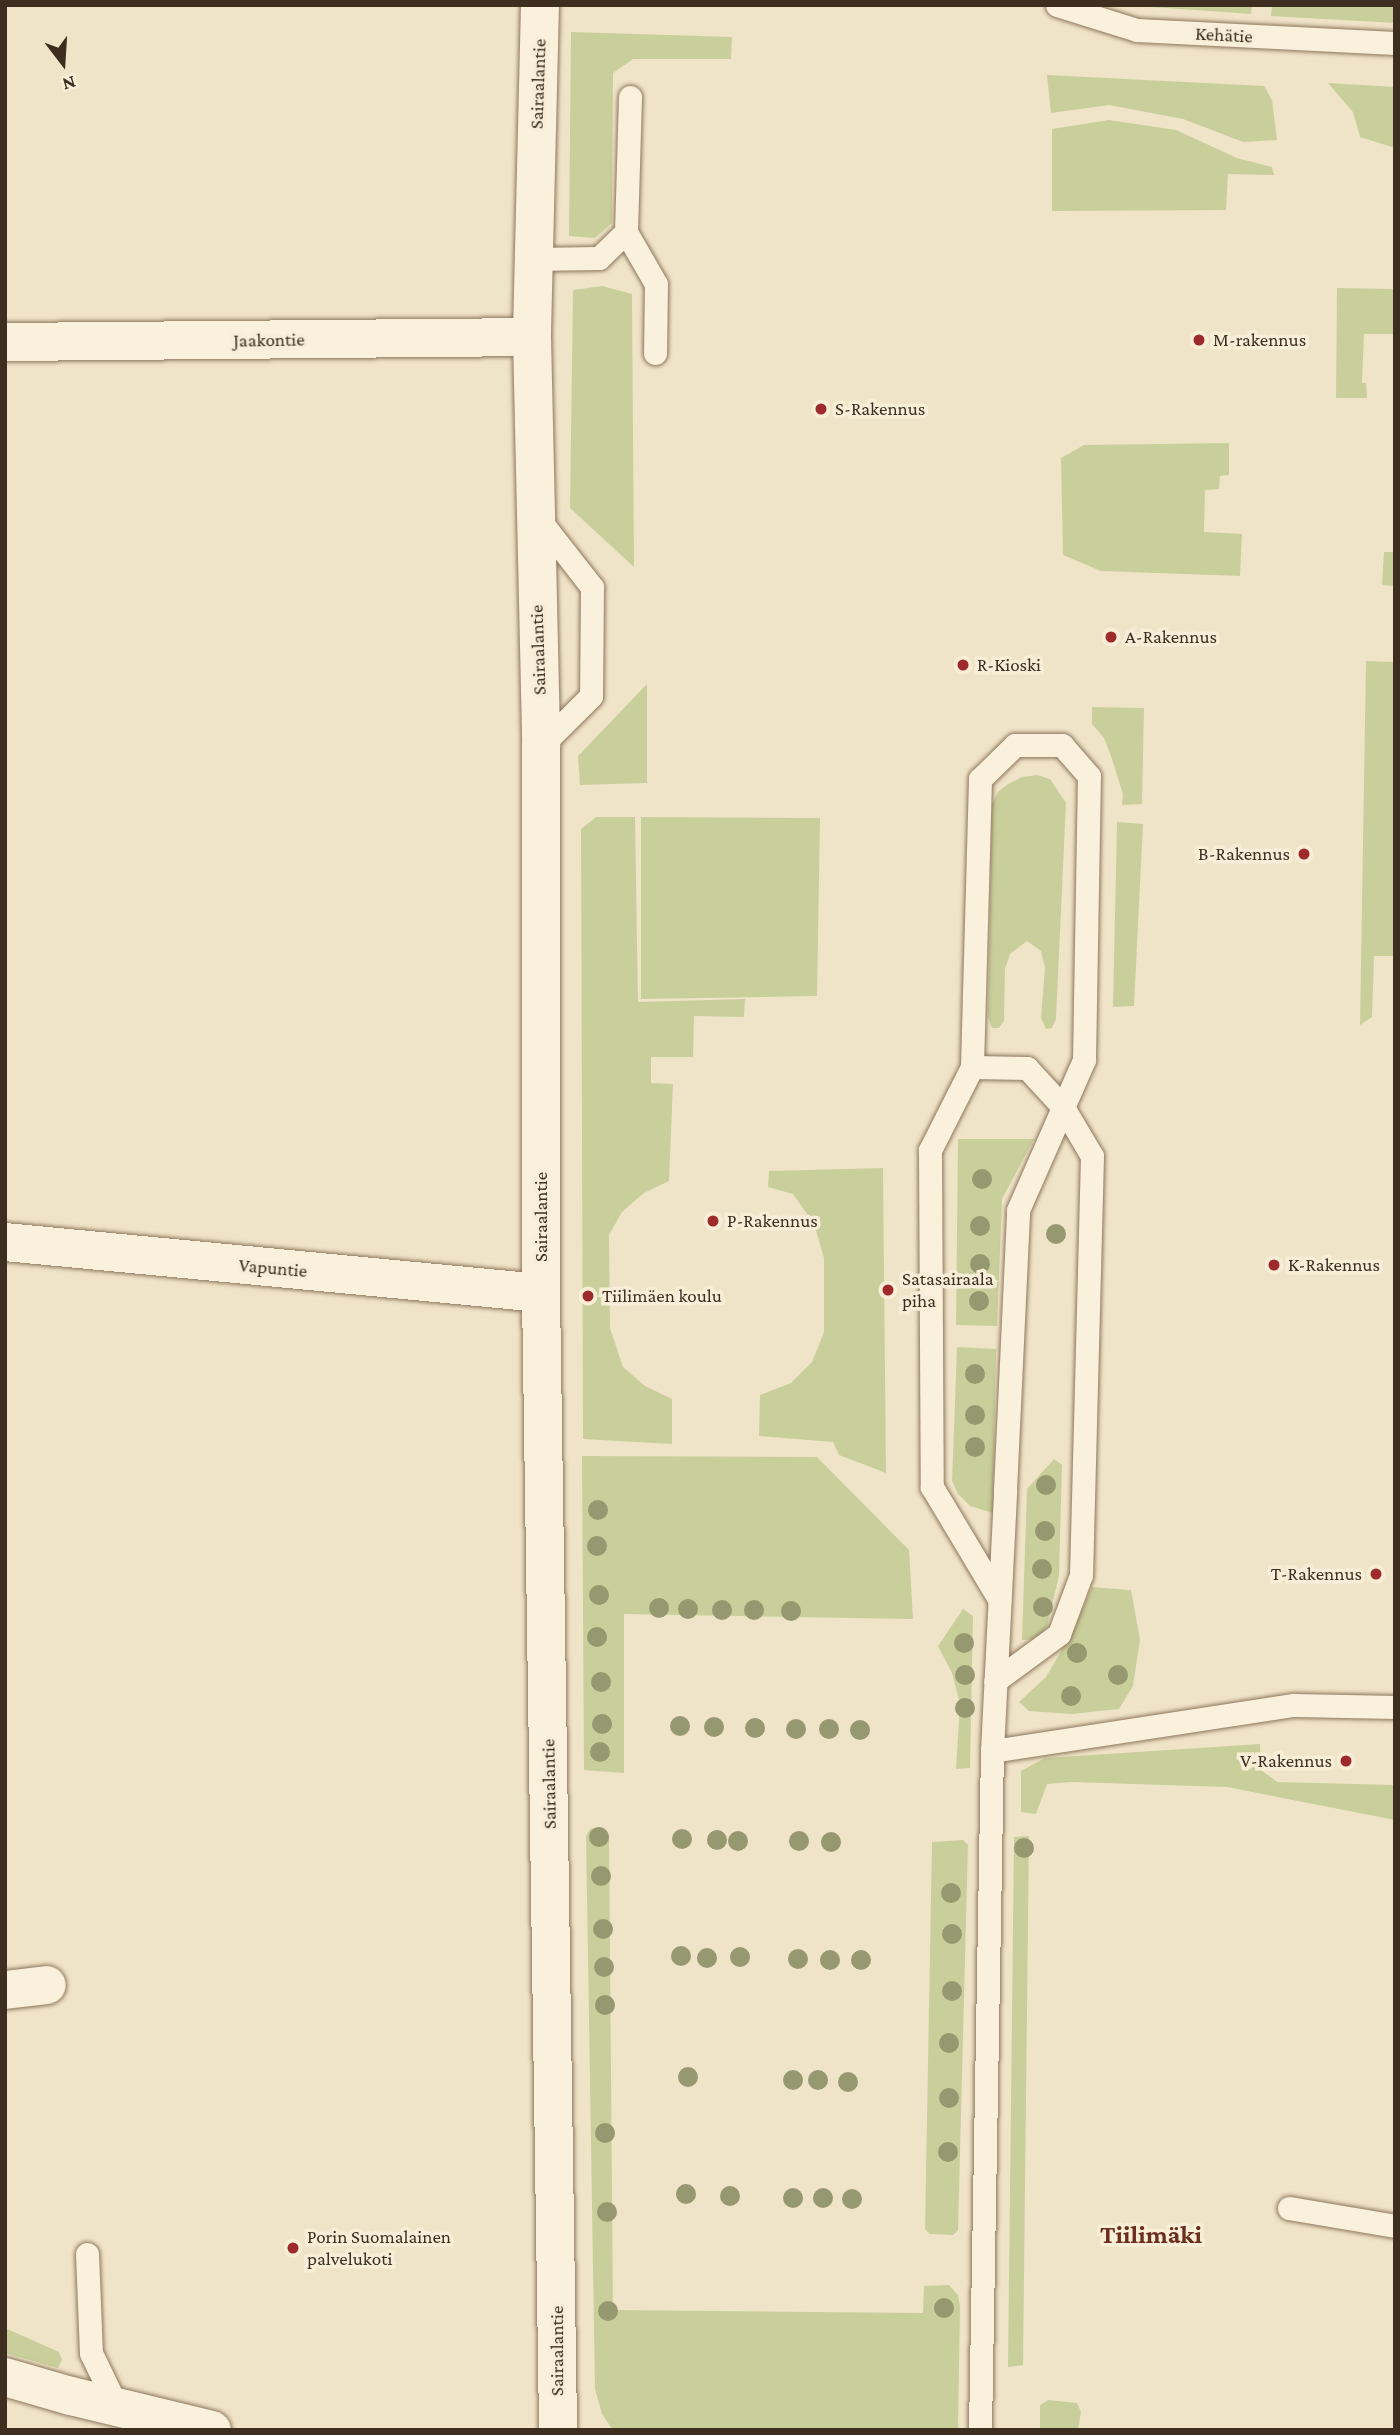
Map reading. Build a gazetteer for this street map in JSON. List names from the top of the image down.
{
  "streets": {
    "street": ["Sairaalantie", "Jaakontie", "Vapuntie"],
    "lane": ["Kehätie"]
  },
  "crossings": [
    ["Sairaalantie", "Jaakontie"],
    ["Sairaalantie", "Vapuntie"]
  ],
  "districts": ["Tiilimäki"],
  "places": [
    "M-rakennus",
    "S-Rakennus",
    "A-Rakennus",
    "R-Kioski",
    "B-Rakennus",
    "P-Rakennus",
    "K-Rakennus",
    "Satasairaala piha",
    "Tiilimäen koulu",
    "T-Rakennus",
    "V-Rakennus",
    "Porin Suomalainen palvelukoti"
  ],
  "north": "bottom"
}
